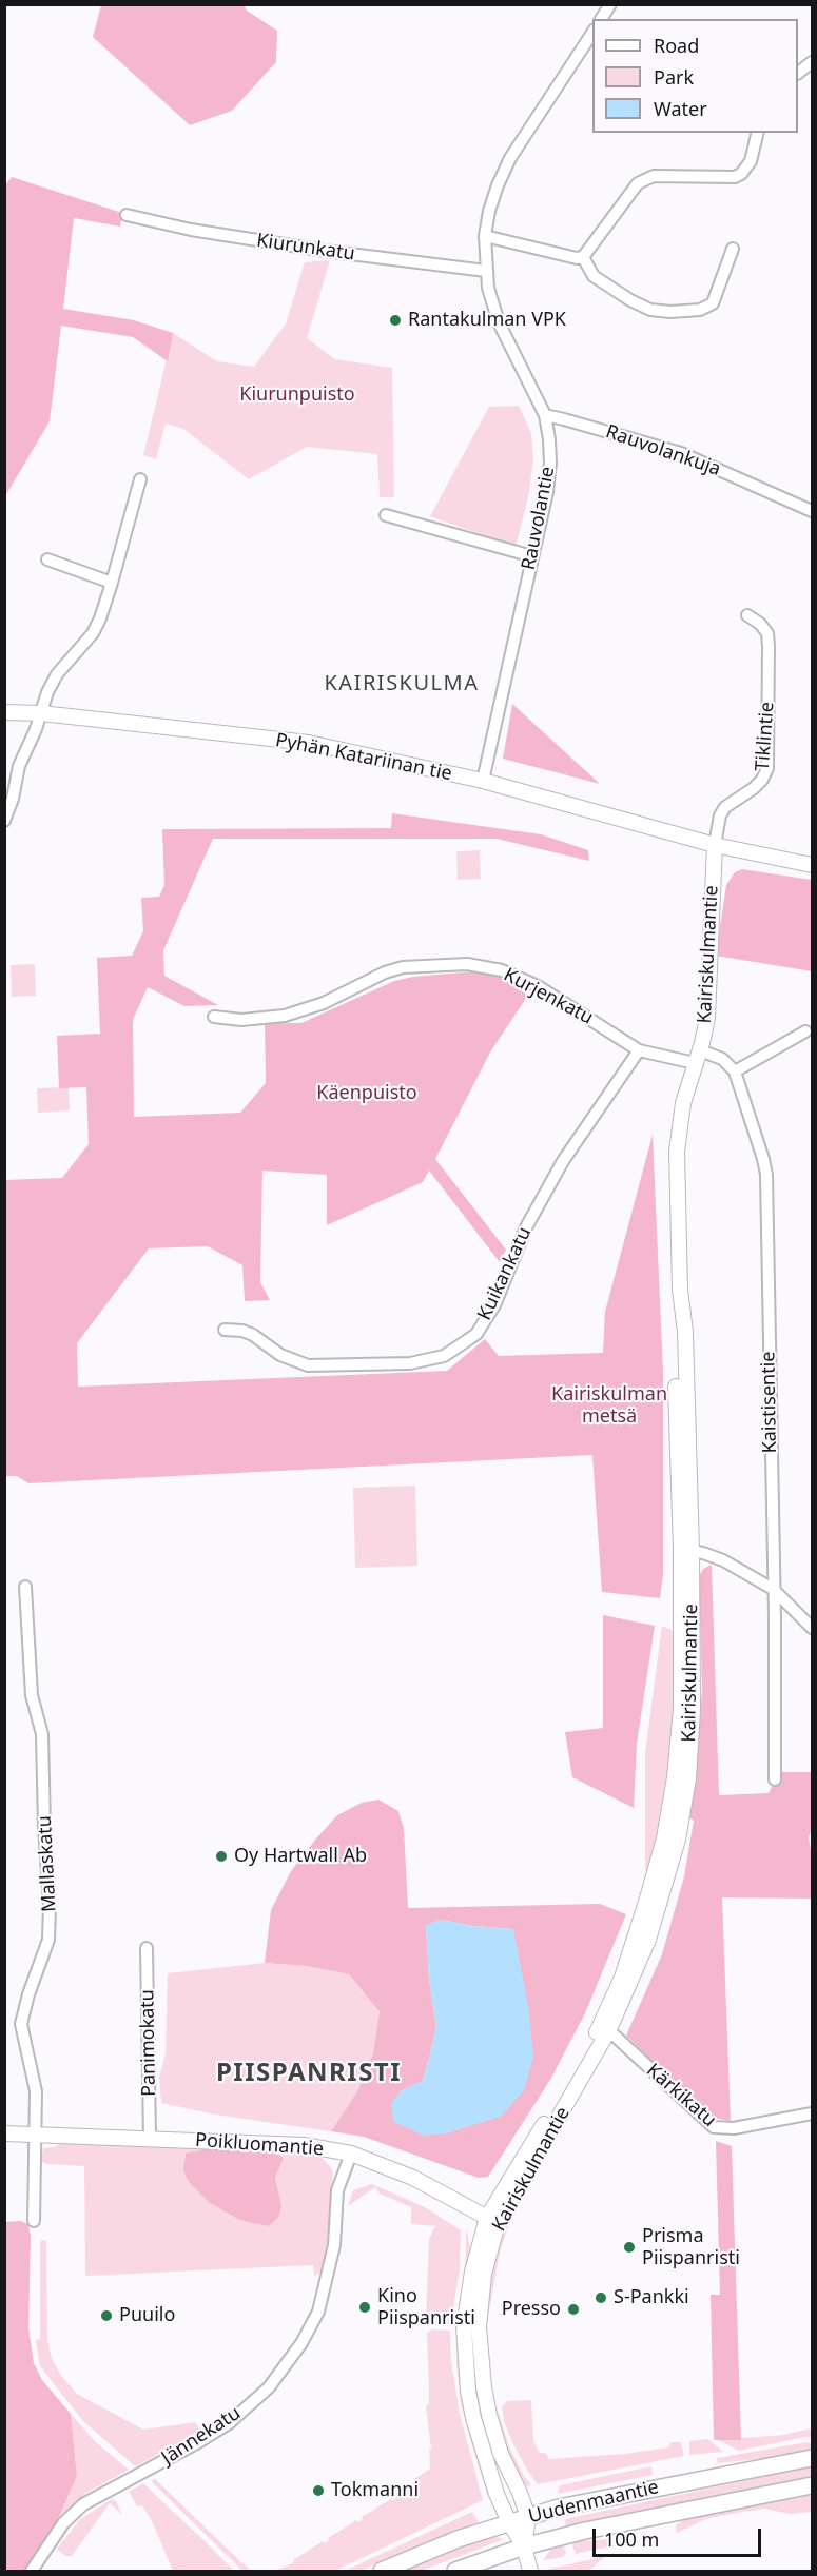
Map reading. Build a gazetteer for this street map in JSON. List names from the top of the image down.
{
  "streets": {
    "main road": ["Uudenmaantie"],
    "street": [
      "Kiurunkatu",
      "Rauvolankuja",
      "Rauvolantie",
      "Tiklintie",
      "Pyhän Katariinan tie",
      "Kairiskulmantie",
      "Kurjenkatu",
      "Kuikankatu",
      "Kaistisentie",
      "Mallaskatu",
      "Panimokatu",
      "Kärkikatu",
      "Poikluomantie",
      "Jännekatu"
    ]
  },
  "crossings": [
    ["Kiurunkatu", "Rauvolantie"],
    ["Rauvolankuja", "Rauvolantie"],
    ["Rauvolantie", "Pyhän Katariinan tie"],
    ["Tiklintie", "Pyhän Katariinan tie"],
    ["Tiklintie", "Kairiskulmantie"],
    ["Pyhän Katariinan tie", "Kairiskulmantie"],
    ["Kairiskulmantie", "Kurjenkatu"],
    ["Kairiskulmantie", "Kärkikatu"],
    ["Kairiskulmantie", "Poikluomantie"],
    ["Kairiskulmantie", "Uudenmaantie"],
    ["Kurjenkatu", "Kuikankatu"],
    ["Mallaskatu", "Poikluomantie"],
    ["Panimokatu", "Poikluomantie"],
    ["Poikluomantie", "Jännekatu"]
  ],
  "districts": ["KAIRISKULMA", "PIISPANRISTI"],
  "parks": ["Kiurunpuisto", "Käenpuisto", "Kairiskulman metsä"],
  "places": [
    "Rantakulman VPK",
    "Oy Hartwall Ab",
    "Prisma Piispanristi",
    "S-Pankki",
    "Kino Piispanristi",
    "Presso",
    "Puuilo",
    "Tokmanni"
  ],
  "legend": ["Road", "Park", "Water"],
  "scale_bar": "100 m"
}
